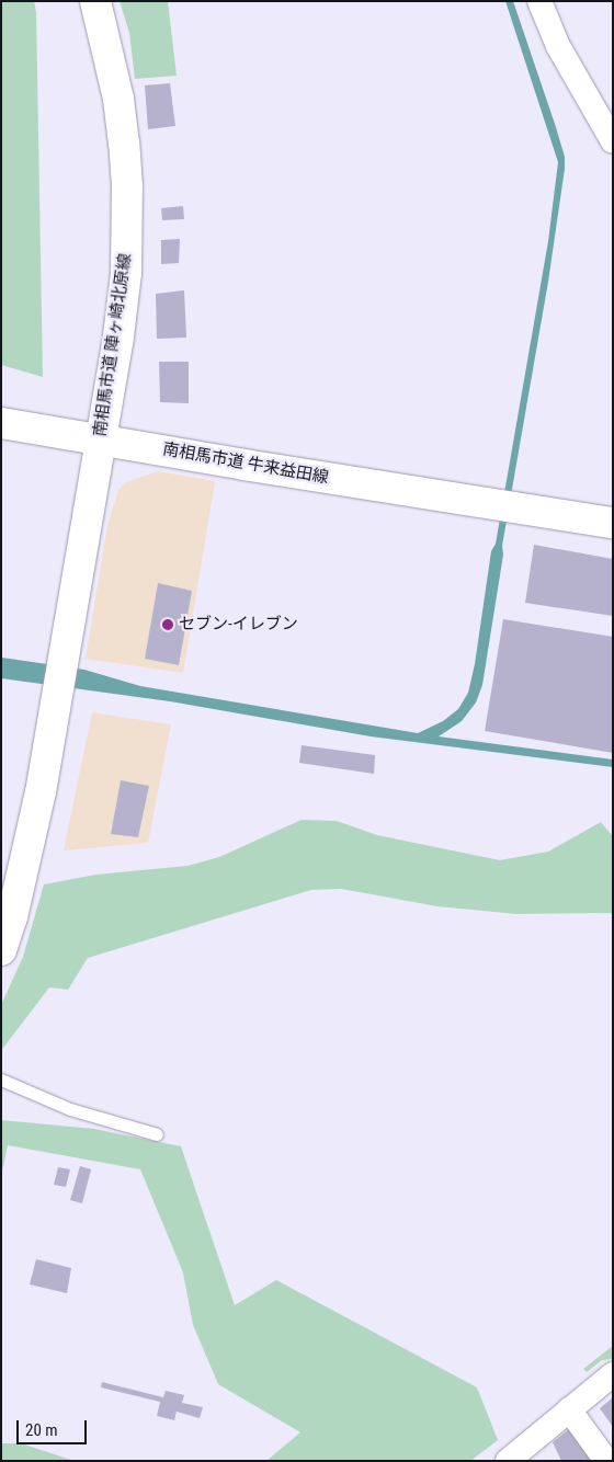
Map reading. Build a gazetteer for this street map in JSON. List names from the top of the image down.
{
  "streets": {
    "street": ["南相馬市道 陣ヶ崎北原線", "南相馬市道 牛来益田線"]
  },
  "crossings": [
    ["南相馬市道 陣ヶ崎北原線", "南相馬市道 牛来益田線"]
  ],
  "places": ["セブン-イレブン"],
  "scale_bar": "20 m"
}
